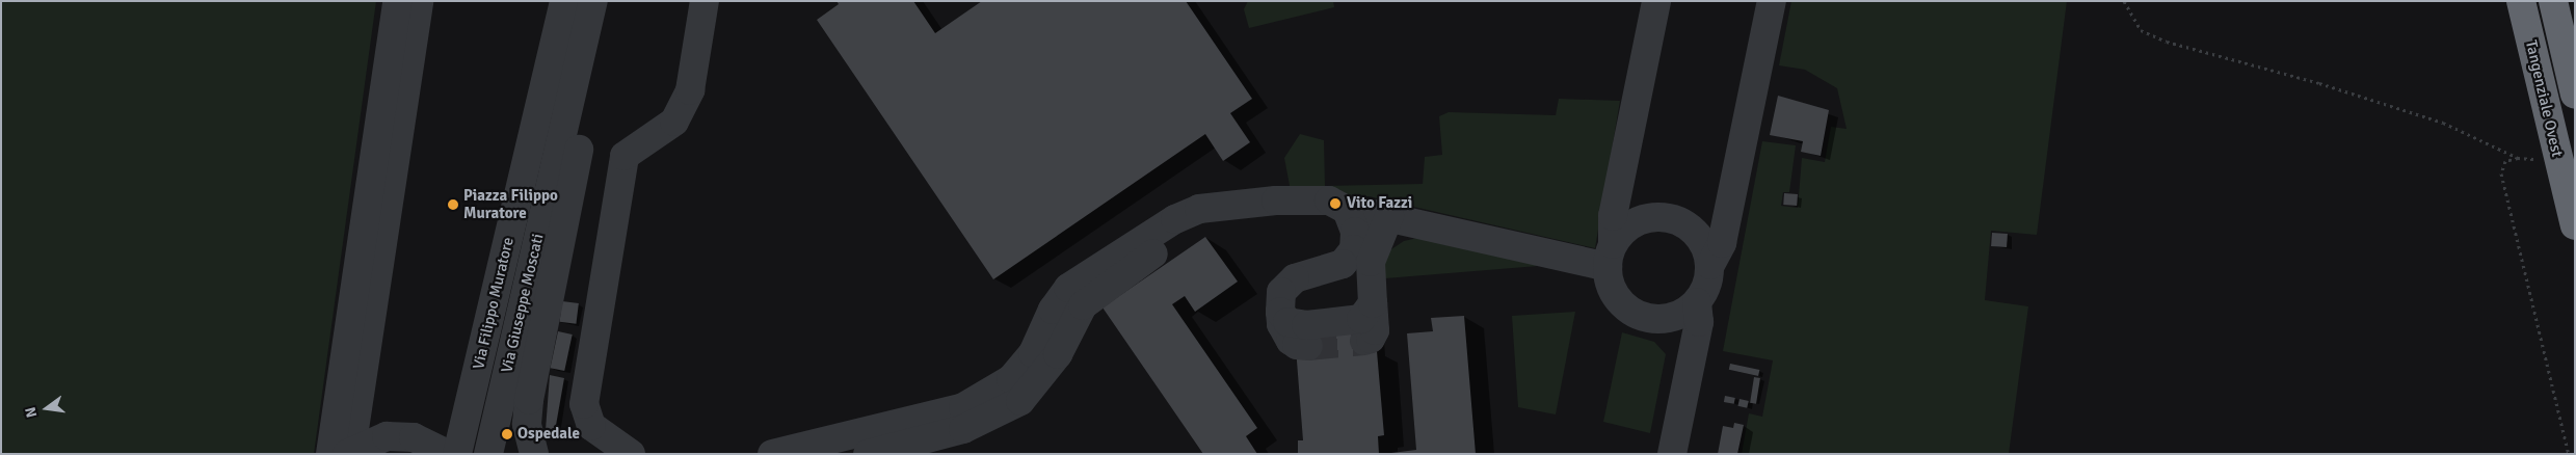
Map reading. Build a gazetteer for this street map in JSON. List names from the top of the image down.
{
  "streets": {
    "highway": ["Tangenziale Ovest"],
    "street": ["Via Filippo Muratore", "Via Giuseppe Moscati"]
  },
  "places": ["Vito Fazzi", "Piazza Filippo Muratore", "Ospedale"],
  "north": "left"
}
